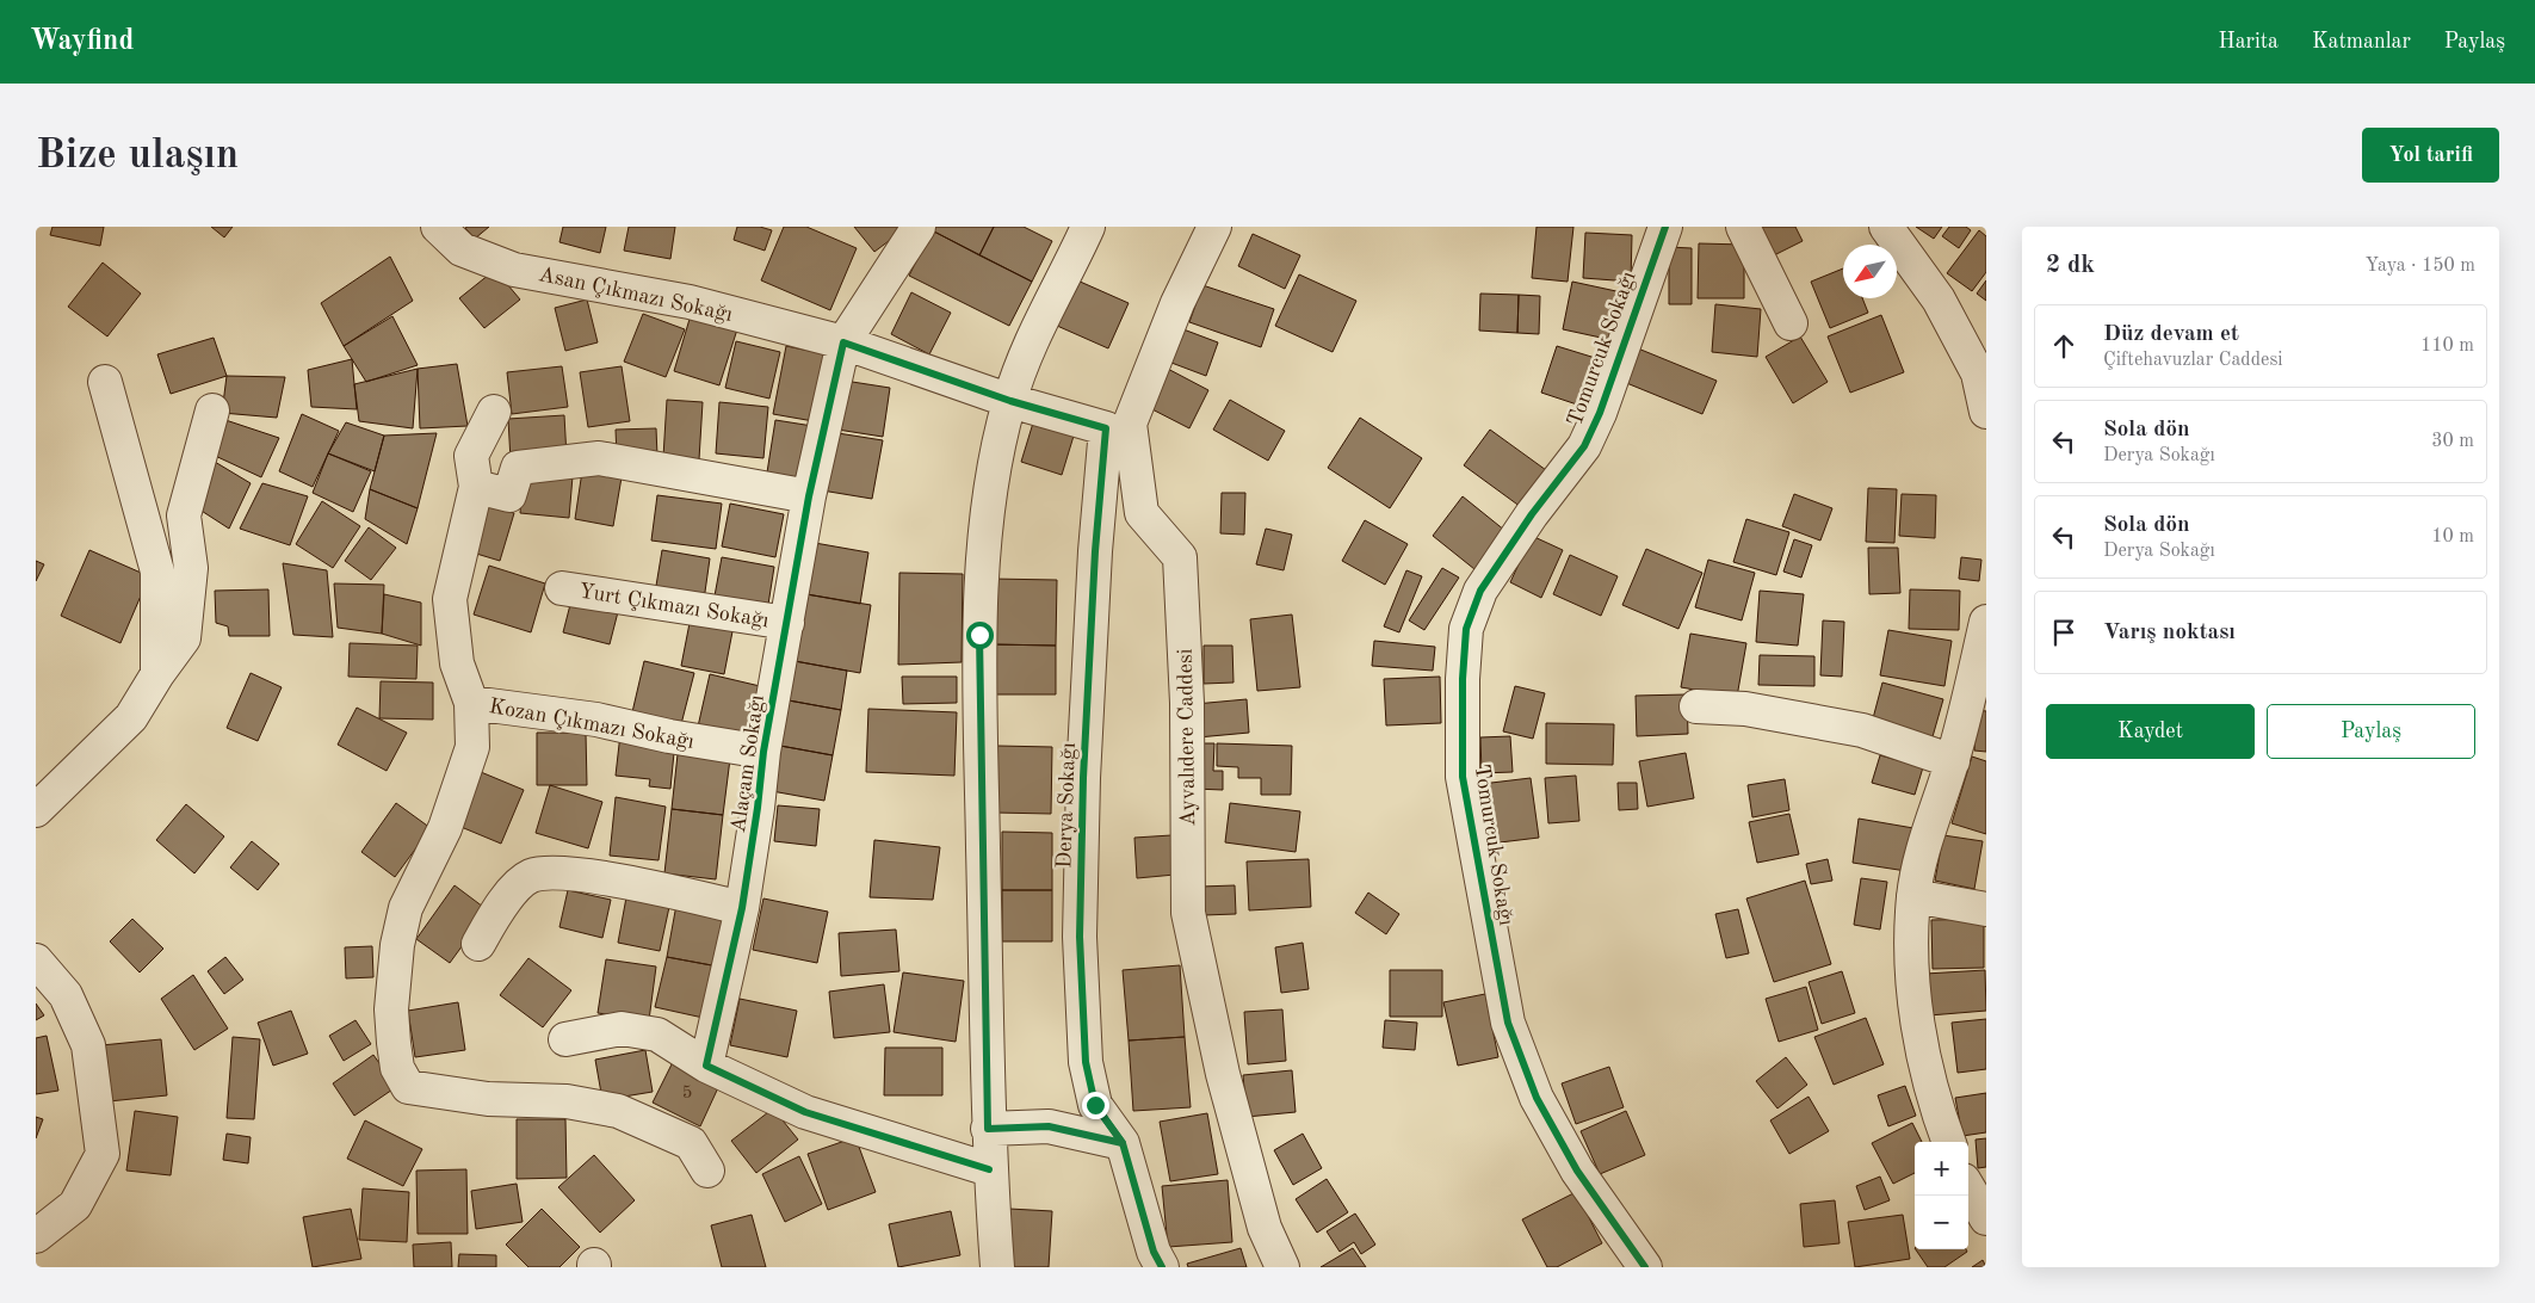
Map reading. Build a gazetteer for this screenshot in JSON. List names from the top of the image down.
{
  "streets": {
    "street": [
      "Asan Çıkmazı Sokağı",
      "Tomurcuk Sokağı",
      "Yurt Çıkmazı Sokağı",
      "Kozan Çıkmazı Sokağı",
      "Ayvalıdere Caddesi",
      "Alaçam Sokağı",
      "Derya Sokağı"
    ]
  },
  "crossings": [
    ["Asan Çıkmazı Sokağı", "Alaçam Sokağı"],
    ["Yurt Çıkmazı Sokağı", "Alaçam Sokağı"],
    ["Kozan Çıkmazı Sokağı", "Alaçam Sokağı"],
    ["Ayvalıdere Caddesi", "Derya Sokağı"]
  ],
  "house_numbers": ["5"],
  "north": "bottom left",
  "page": {
    "header": "Wayfind",
    "nav": ["Harita", "Katmanlar", "Paylaş"],
    "buttons": [
      "Yol tarifi",
      ["Kaydet", "Paylaş"]
    ],
    "title": "Bize ulaşın",
    "heading": ["2 dk", "Yaya · 150 m"],
    "list": [
      ["Düz devam et", "Çiftehavuzlar Caddesi", "110 m"],
      ["Sola dön", "Derya Sokağı", "30 m"],
      ["Sola dön", "Derya Sokağı", "10 m"],
      "Varış noktası"
    ],
    "map_buttons": ["+", "−"]
  }
}
